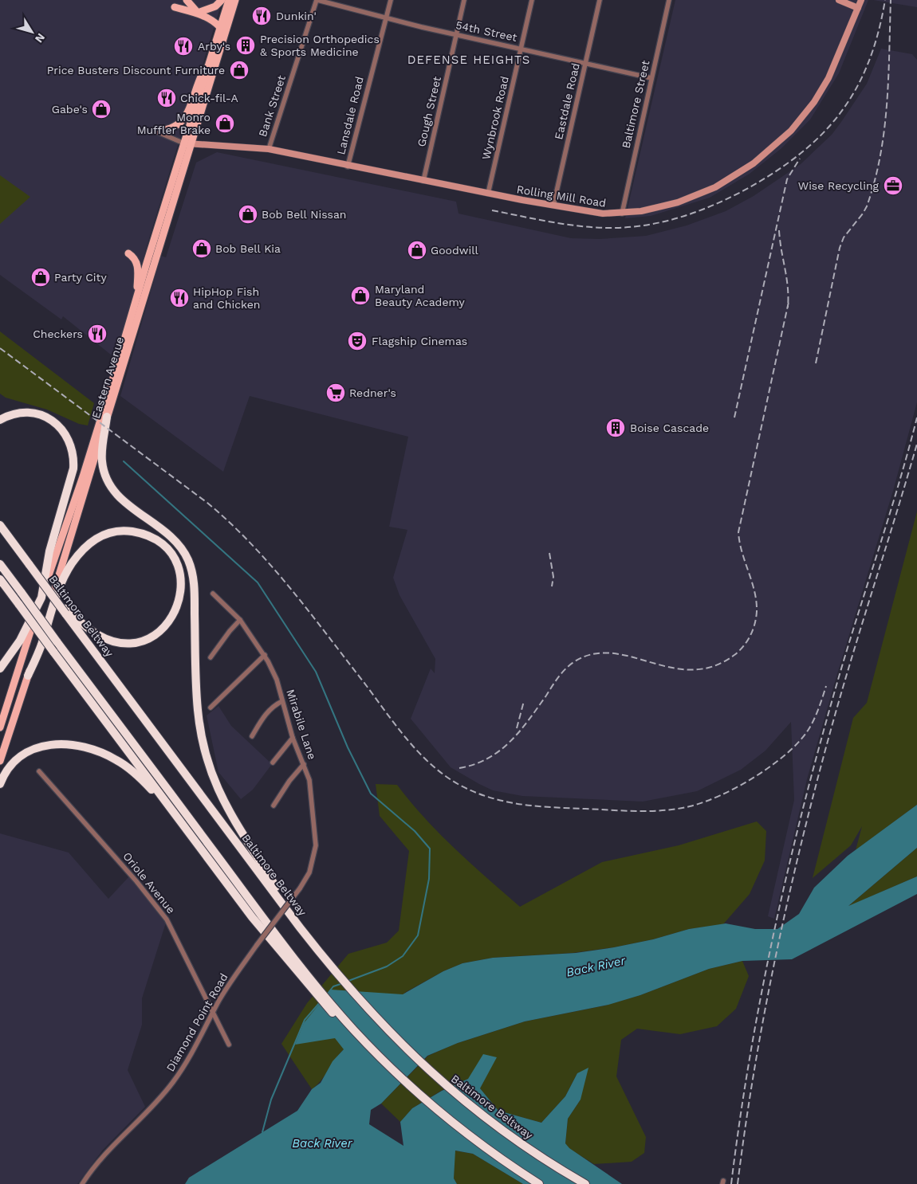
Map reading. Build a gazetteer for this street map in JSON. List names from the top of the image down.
{
  "streets": {
    "highway": ["Baltimore Beltway"],
    "main road": ["Eastern Avenue"],
    "street": [
      "54th Street",
      "Eastdale Road",
      "Baltimore Street",
      "Bank Street",
      "Gough Street",
      "Lansdale Road",
      "Wynbrook Road",
      "Rolling Mill Road",
      "Mirabile Lane",
      "Oriole Avenue",
      "Diamond Point Road"
    ]
  },
  "crossings": [
    ["54th Street", "Eastdale Road"],
    ["54th Street", "Baltimore Street"],
    ["54th Street", "Bank Street"],
    ["54th Street", "Gough Street"],
    ["54th Street", "Lansdale Road"],
    ["54th Street", "Wynbrook Road"],
    ["Eastdale Road", "Rolling Mill Road"],
    ["Baltimore Street", "Rolling Mill Road"],
    ["Bank Street", "Rolling Mill Road"],
    ["Gough Street", "Rolling Mill Road"],
    ["Lansdale Road", "Rolling Mill Road"],
    ["Wynbrook Road", "Rolling Mill Road"],
    ["Rolling Mill Road", "Eastern Avenue"],
    ["Mirabile Lane", "Diamond Point Road"],
    ["Oriole Avenue", "Diamond Point Road"]
  ],
  "districts": ["DEFENSE HEIGHTS"],
  "water": ["Back River"],
  "places": {
    "restaurant": [
      "Dunkin'",
      "Arby's",
      "Chick-fil-A",
      "HipHop Fish and Chicken",
      "Checkers"
    ],
    "building": ["Precision Orthopedics & Sports Medicine", "Boise Cascade"],
    "shop": [
      "Price Busters Discount Furniture",
      "Gabe's",
      "Monro Muffler Brake",
      "Bob Bell Nissan",
      "Bob Bell Kia",
      "Goodwill",
      "Party City",
      "Maryland Beauty Academy"
    ],
    "office": ["Wise Recycling"],
    "theatre": ["Flagship Cinemas"],
    "supermarket": ["Redner's"]
  },
  "north": "bottom right"
}
